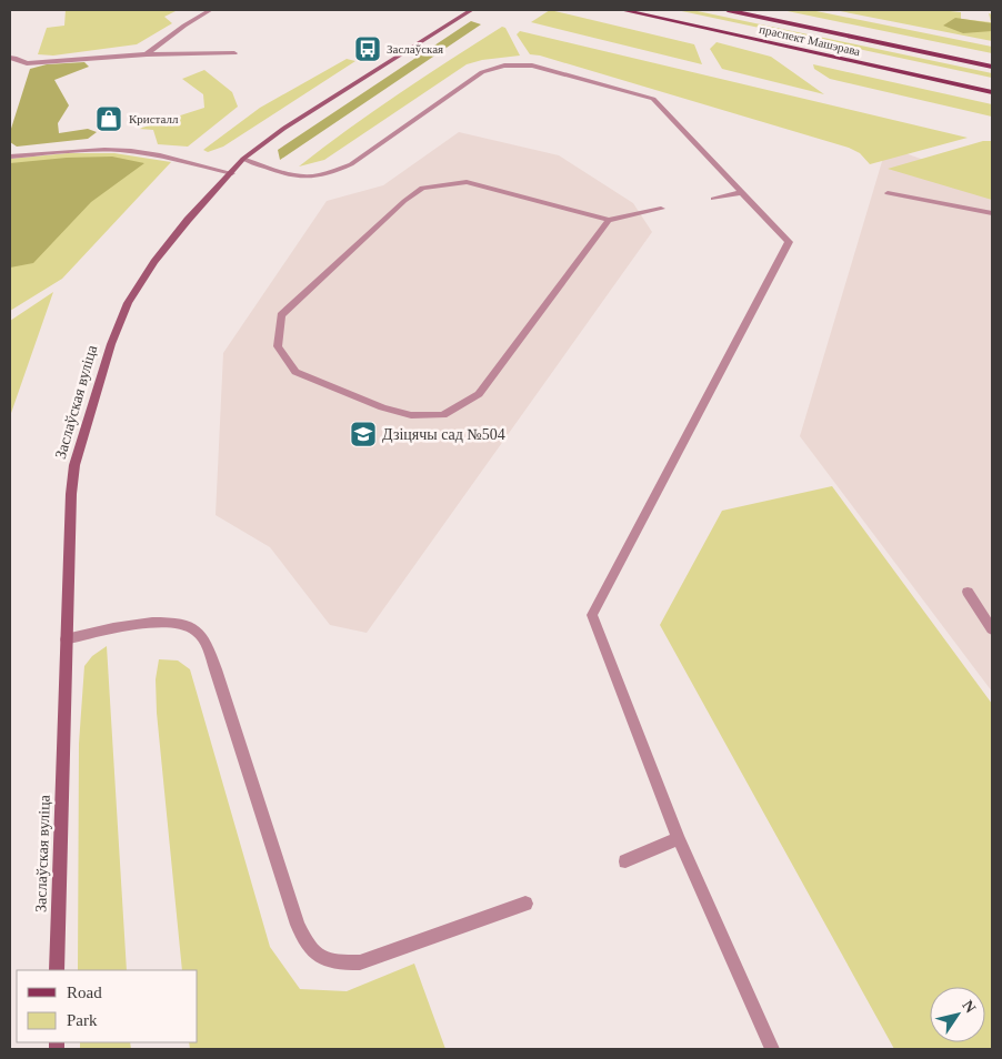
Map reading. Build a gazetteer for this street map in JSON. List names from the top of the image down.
{
  "streets": {
    "main road": ["праспект Машэрава", "Заслаўская вуліца"]
  },
  "places": {
    "bus stop": ["Заслаўская"],
    "shop": ["Кристалл"],
    "school or university": ["Дзіцячы сад №504"]
  },
  "legend": ["Road", "Park"],
  "north": "top right"
}
